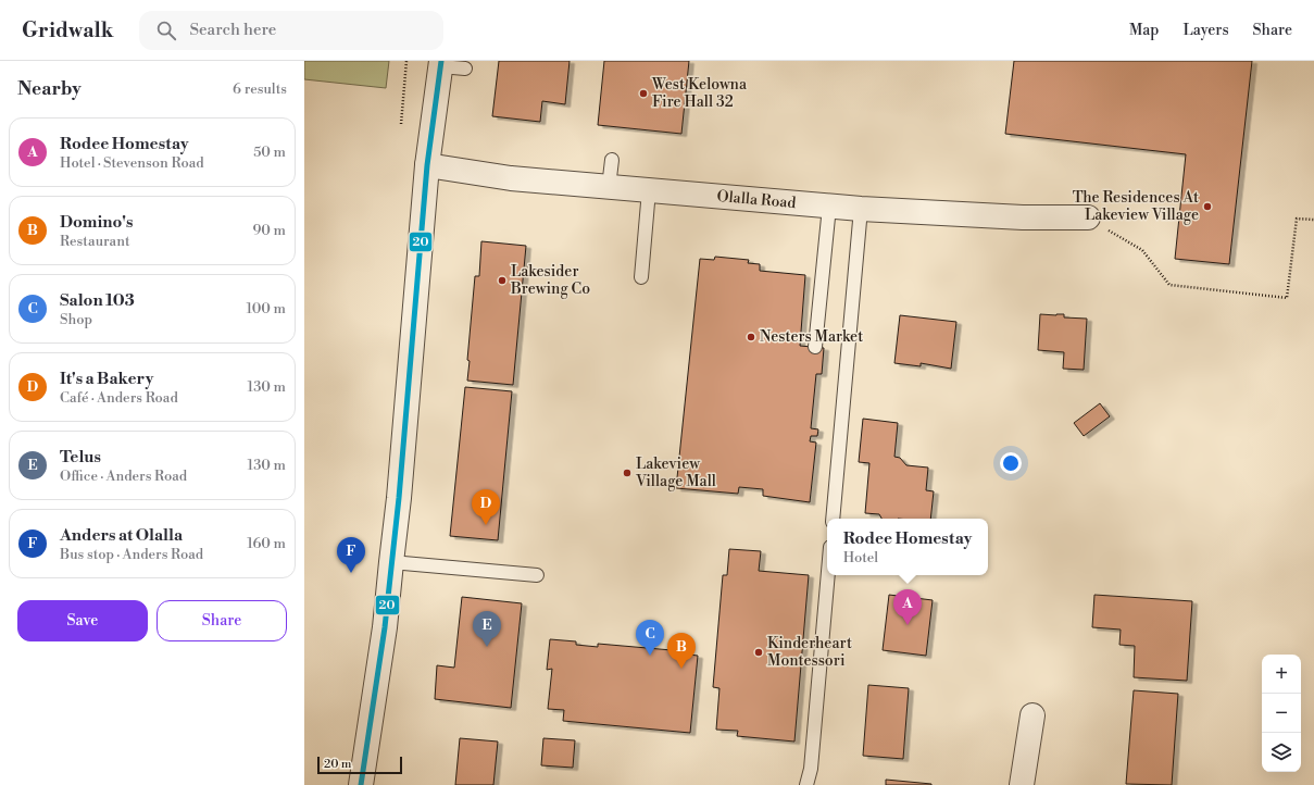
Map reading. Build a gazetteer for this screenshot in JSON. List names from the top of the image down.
{
  "streets": {
    "street": ["Olalla Road"]
  },
  "places": [
    "West Kelowna Fire Hall 32",
    "The Residences At Lakeview Village",
    "Lakesider Brewing Co",
    "Nesters Market",
    "Lakeview Village Mall",
    "Kinderheart Montessori"
  ],
  "lines": ["transit line 20"],
  "scale_bar": "20 m",
  "page": {
    "header": "Gridwalk",
    "search": "Search here",
    "nav": ["Map", "Layers", "Share"],
    "heading": ["Nearby", "6 results"],
    "list": [
      {
        "mark": "A",
        "name": "Rodee Homestay",
        "note": "Hotel · Stevenson Road",
        "value": "50 m"
      },
      {
        "mark": "B",
        "name": "Domino's",
        "note": "Restaurant",
        "value": "90 m"
      },
      {
        "mark": "C",
        "name": "Salon 103",
        "note": "Shop",
        "value": "100 m"
      },
      {
        "mark": "D",
        "name": "It's a Bakery",
        "note": "Café · Anders Road",
        "value": "130 m"
      },
      {
        "mark": "E",
        "name": "Telus",
        "note": "Office · Anders Road",
        "value": "130 m"
      },
      {
        "mark": "F",
        "name": "Anders at Olalla",
        "note": "Bus stop · Anders Road",
        "value": "160 m"
      }
    ],
    "pins": [
      "D",
      "F",
      "A",
      "E",
      "C",
      "B"
    ],
    "popup": ["Rodee Homestay", "Hotel"],
    "buttons": ["Save", "Share"],
    "map_buttons": ["+", "−"],
    "scale": "20 m"
  }
}
